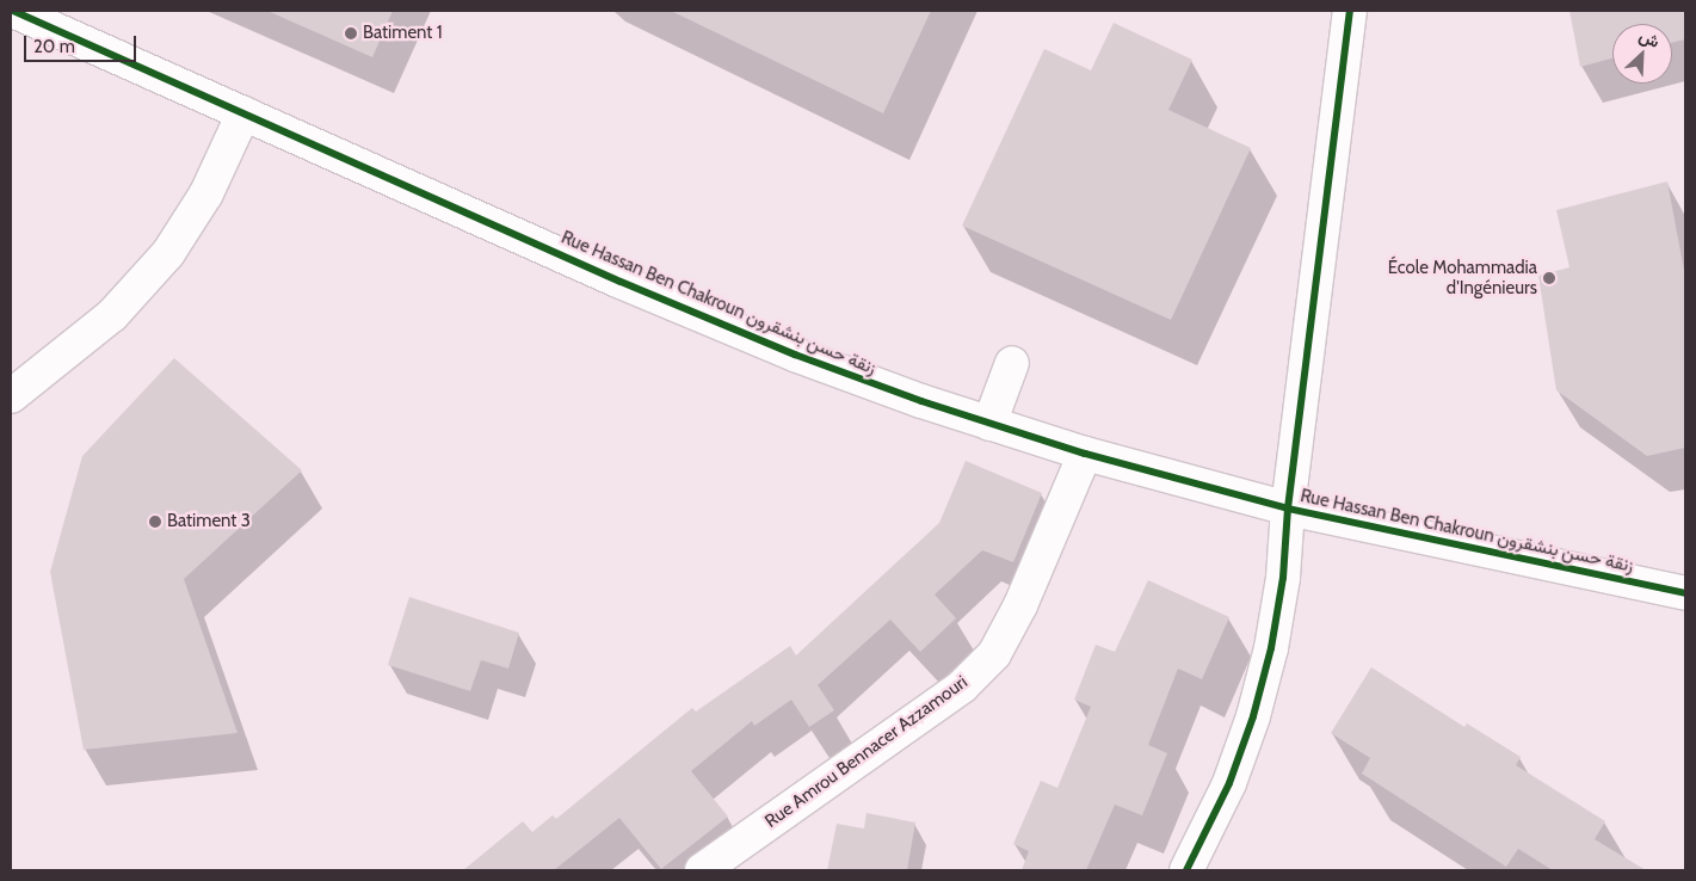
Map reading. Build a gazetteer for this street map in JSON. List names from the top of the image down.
{
  "streets": {
    "street": ["Rue Hassan Ben Chakroun زنقة حسن بنشقرون", "Rue Amrou Bennacer Azzamouri"]
  },
  "crossings": [
    ["Rue Hassan Ben Chakroun زنقة حسن بنشقرون", "Rue Amrou Bennacer Azzamouri"]
  ],
  "places": ["Batiment 1", "École Mohammadia d'Ingénieurs", "Batiment 3"],
  "scale_bar": "20 m",
  "north": "top right"
}
